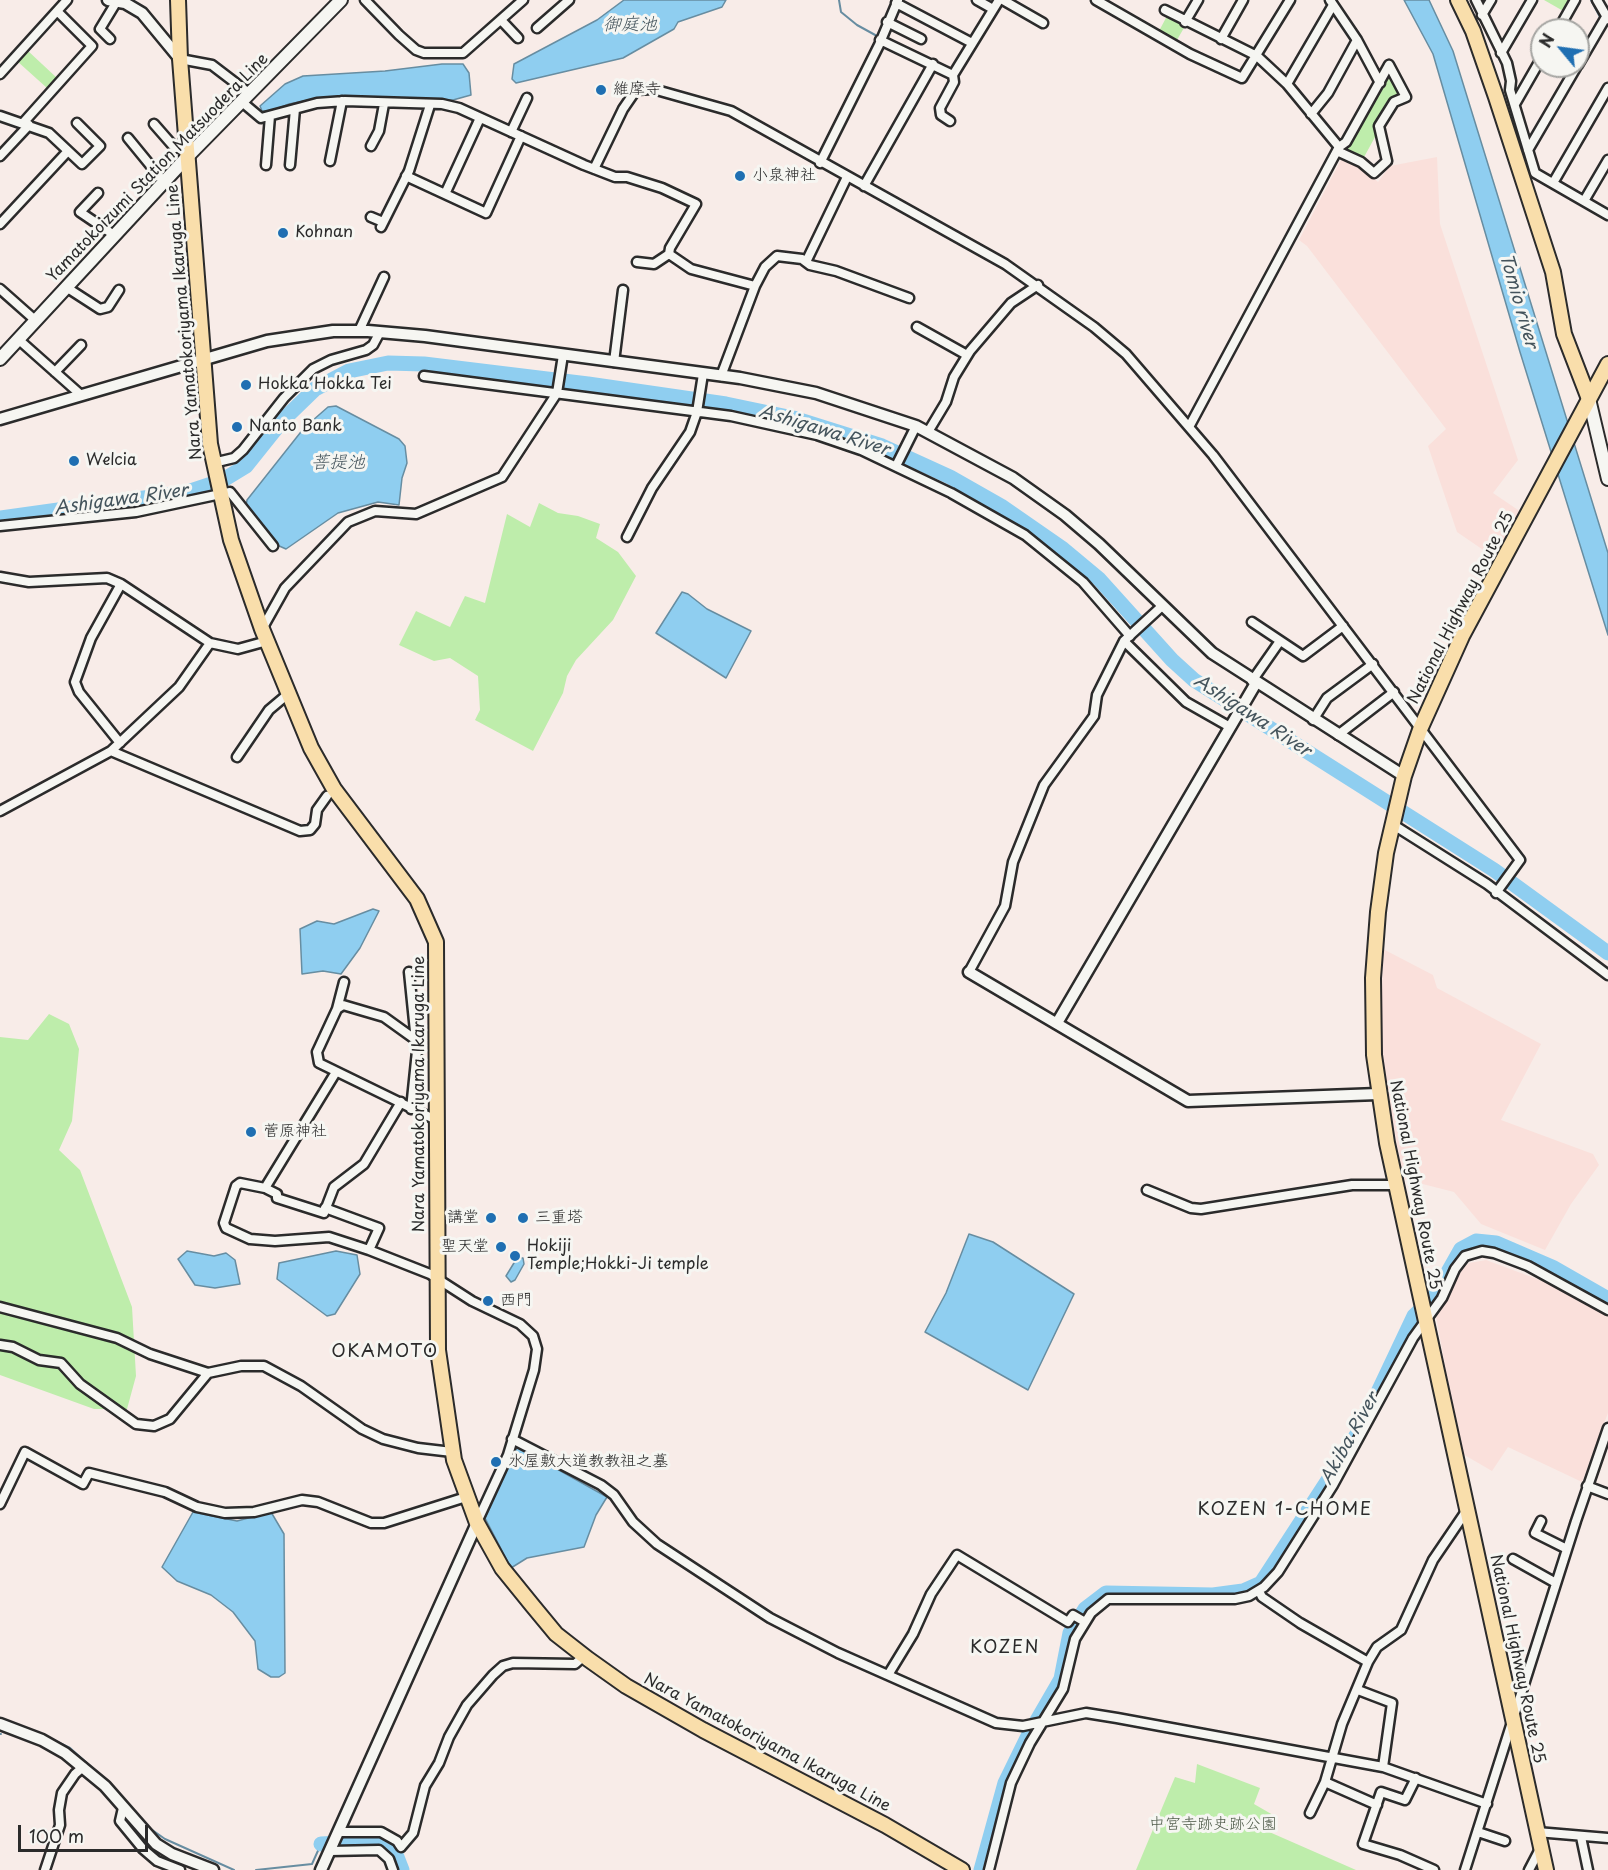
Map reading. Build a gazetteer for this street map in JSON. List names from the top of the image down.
{
  "streets": {
    "main road": ["Yamatokoizumi Station Matsuodera Line", "Nara Yamatokoriyama Ikaruga Line", "National Highway Route 25"]
  },
  "crossings": [
    ["Yamatokoizumi Station Matsuodera Line", "Nara Yamatokoriyama Ikaruga Line"]
  ],
  "districts": ["OKAMOTO", "KOZEN 1-CHOME", "KOZEN"],
  "water": [
    "御庭池",
    "Tomio river",
    "Ashigawa River",
    "菩提池",
    "Akiba River"
  ],
  "parks": ["中宮寺跡史跡公園"],
  "places": [
    "維摩寺",
    "小泉神社",
    "Kohnan",
    "Hokka Hokka Tei",
    "Nanto Bank",
    "Welcia",
    "菅原神社",
    "講堂",
    "三重塔",
    "聖天堂",
    "Hokiji Temple;Hokki-Ji temple",
    "西門",
    "水屋敷大道教教祖之墓"
  ],
  "scale_bar": "100 m",
  "north": "top left"
}
